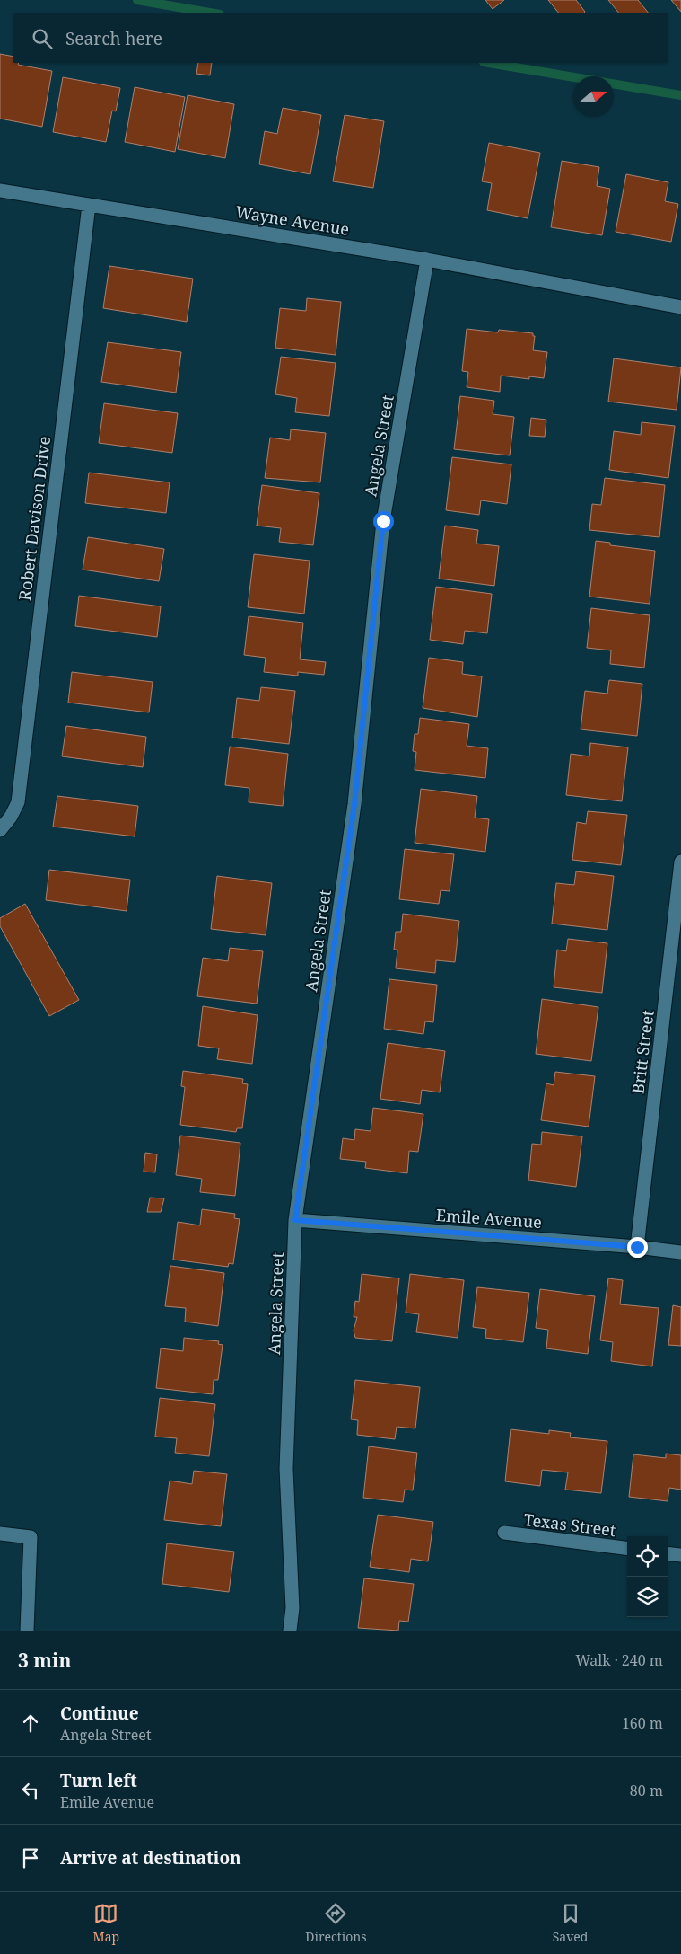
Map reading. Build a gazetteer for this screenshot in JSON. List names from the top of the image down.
{
  "streets": {
    "street": [
      "Wayne Avenue",
      "Angela Street",
      "Robert Davison Drive",
      "Britt Street",
      "Emile Avenue",
      "Texas Street"
    ]
  },
  "crossings": [
    ["Wayne Avenue", "Angela Street"],
    ["Wayne Avenue", "Robert Davison Drive"],
    ["Angela Street", "Emile Avenue"],
    ["Britt Street", "Emile Avenue"]
  ],
  "north": "right",
  "page": {
    "search": "Search here",
    "heading": ["3 min", "Walk · 240 m"],
    "list": [
      ["Continue", "Angela Street", "160 m"],
      ["Turn left", "Emile Avenue", "80 m"],
      "Arrive at destination"
    ],
    "nav": ["Map", "Directions", "Saved"]
  }
}
